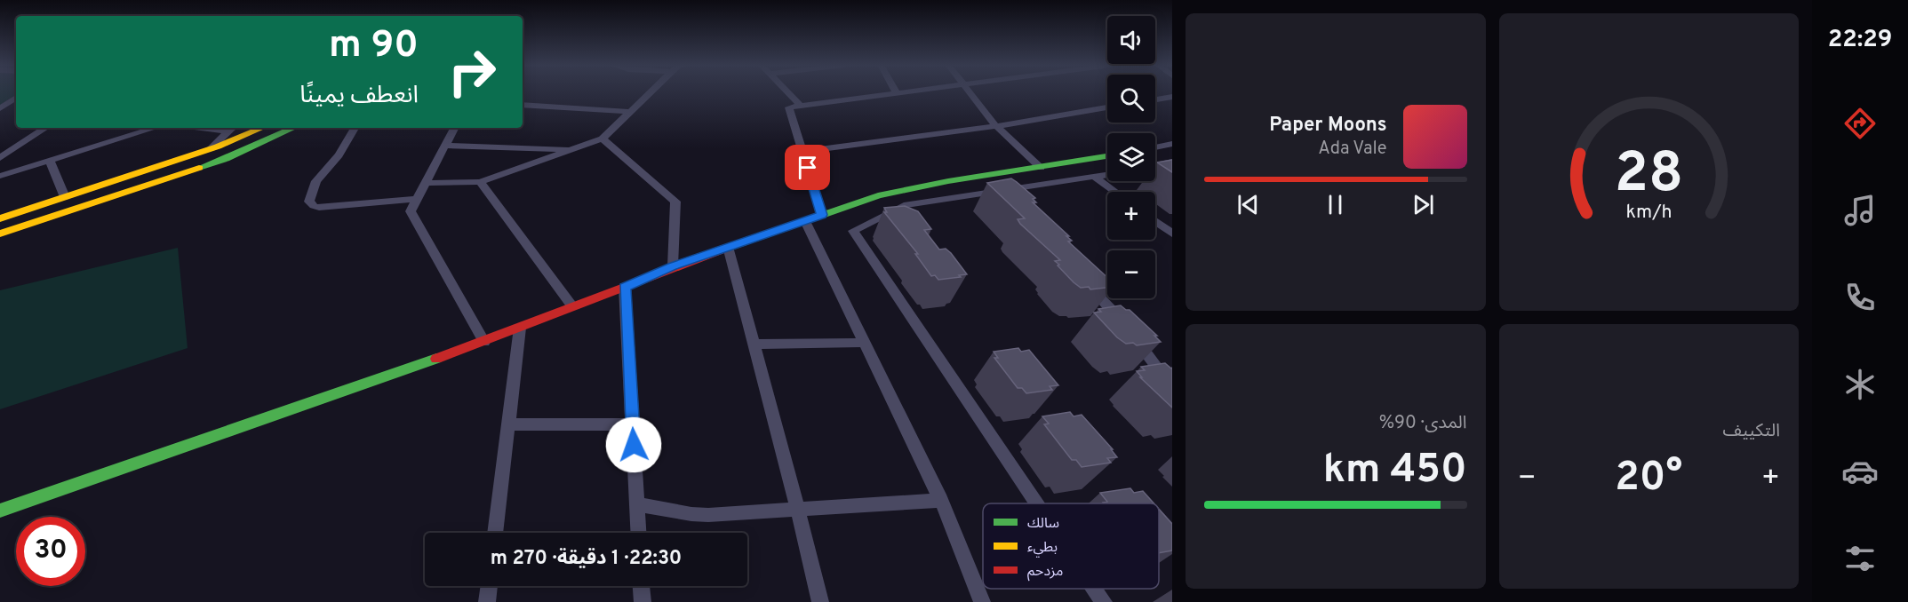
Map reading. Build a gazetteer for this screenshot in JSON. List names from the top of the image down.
{
  "legend": ["سالك", "بطيء", "مزدحم"],
  "page": {
    "tabs": "22:29",
    "map_buttons": ["+", "−"],
    "turn": ["90 m", "انعطف يمينًا"],
    "song": ["Paper Moons", "Ada Vale"],
    "tile": [
      "التكييف",
      ["المدى · 90%", "450 km"]
    ],
    "heat": ["−", "20°", "+"],
    "limit": "30",
    "trip": "22:30 · 1 دقيقة · 270 m",
    "gauge": ["28", "km/h"]
  }
}
